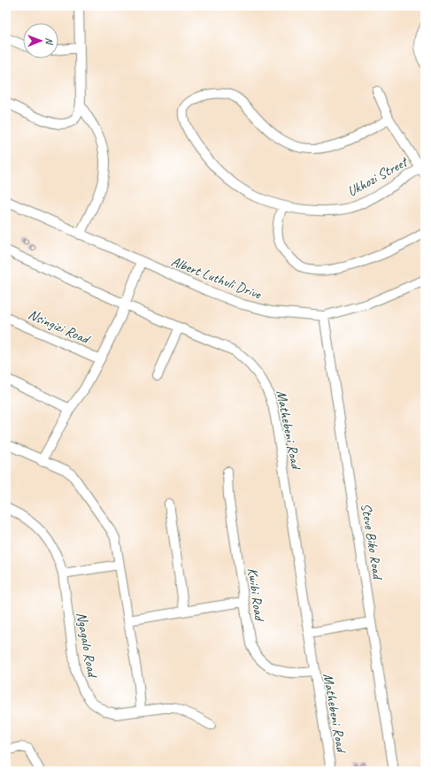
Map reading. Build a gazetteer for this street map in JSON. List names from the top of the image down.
{
  "streets": {
    "street": [
      "Ukhozi Street",
      "Albert Luthuli Drive",
      "Nsingizi Road",
      "Mathebeni Road",
      "Steve Biko Road",
      "Kwibi Road",
      "Ngagalo Road"
    ]
  },
  "crossings": [
    ["Albert Luthuli Drive", "Steve Biko Road"],
    ["Mathebeni Road", "Kwibi Road"]
  ],
  "north": "right"
}
